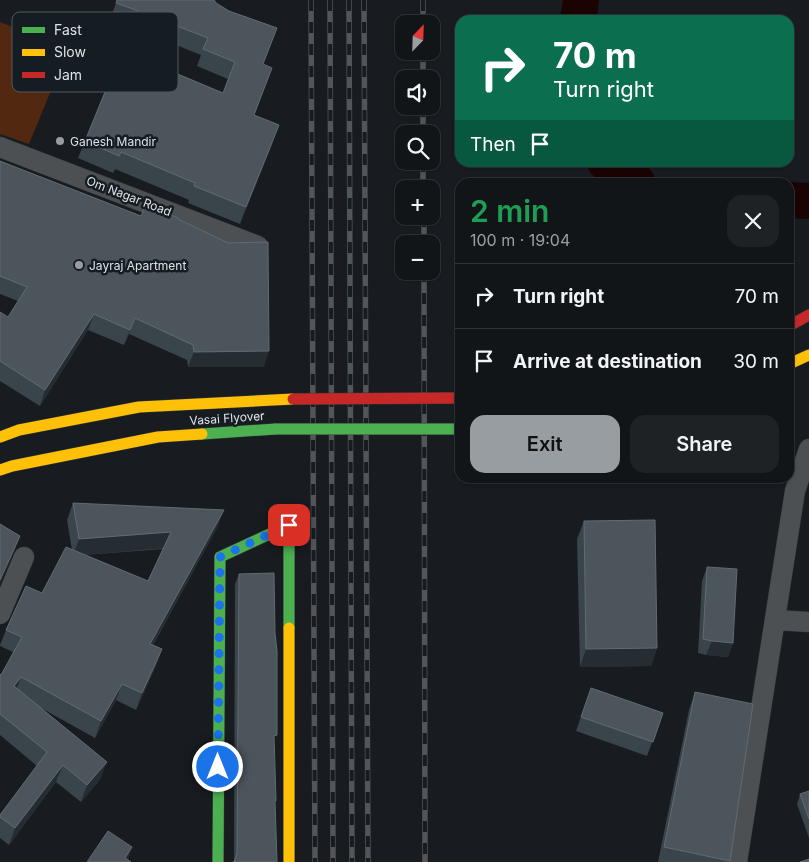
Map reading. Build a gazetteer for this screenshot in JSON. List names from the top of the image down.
{
  "streets": {
    "main road": ["Vasai Flyover"],
    "street": ["Om Nagar Road"]
  },
  "places": ["Ganesh Mandir", "Jayraj Apartment"],
  "legend": ["Fast", "Slow", "Jam"],
  "north": "top right",
  "page": {
    "map_buttons": ["+", "−"],
    "turn": ["70 m", "Turn right"],
    "then": "Then",
    "heading": ["2 min", "100 m · 19:04"],
    "list": [
      {
        "name": "Turn right",
        "value": "70 m"
      },
      {
        "name": "Arrive at destination",
        "value": "30 m"
      }
    ],
    "buttons": ["Exit", "Share"]
  }
}
